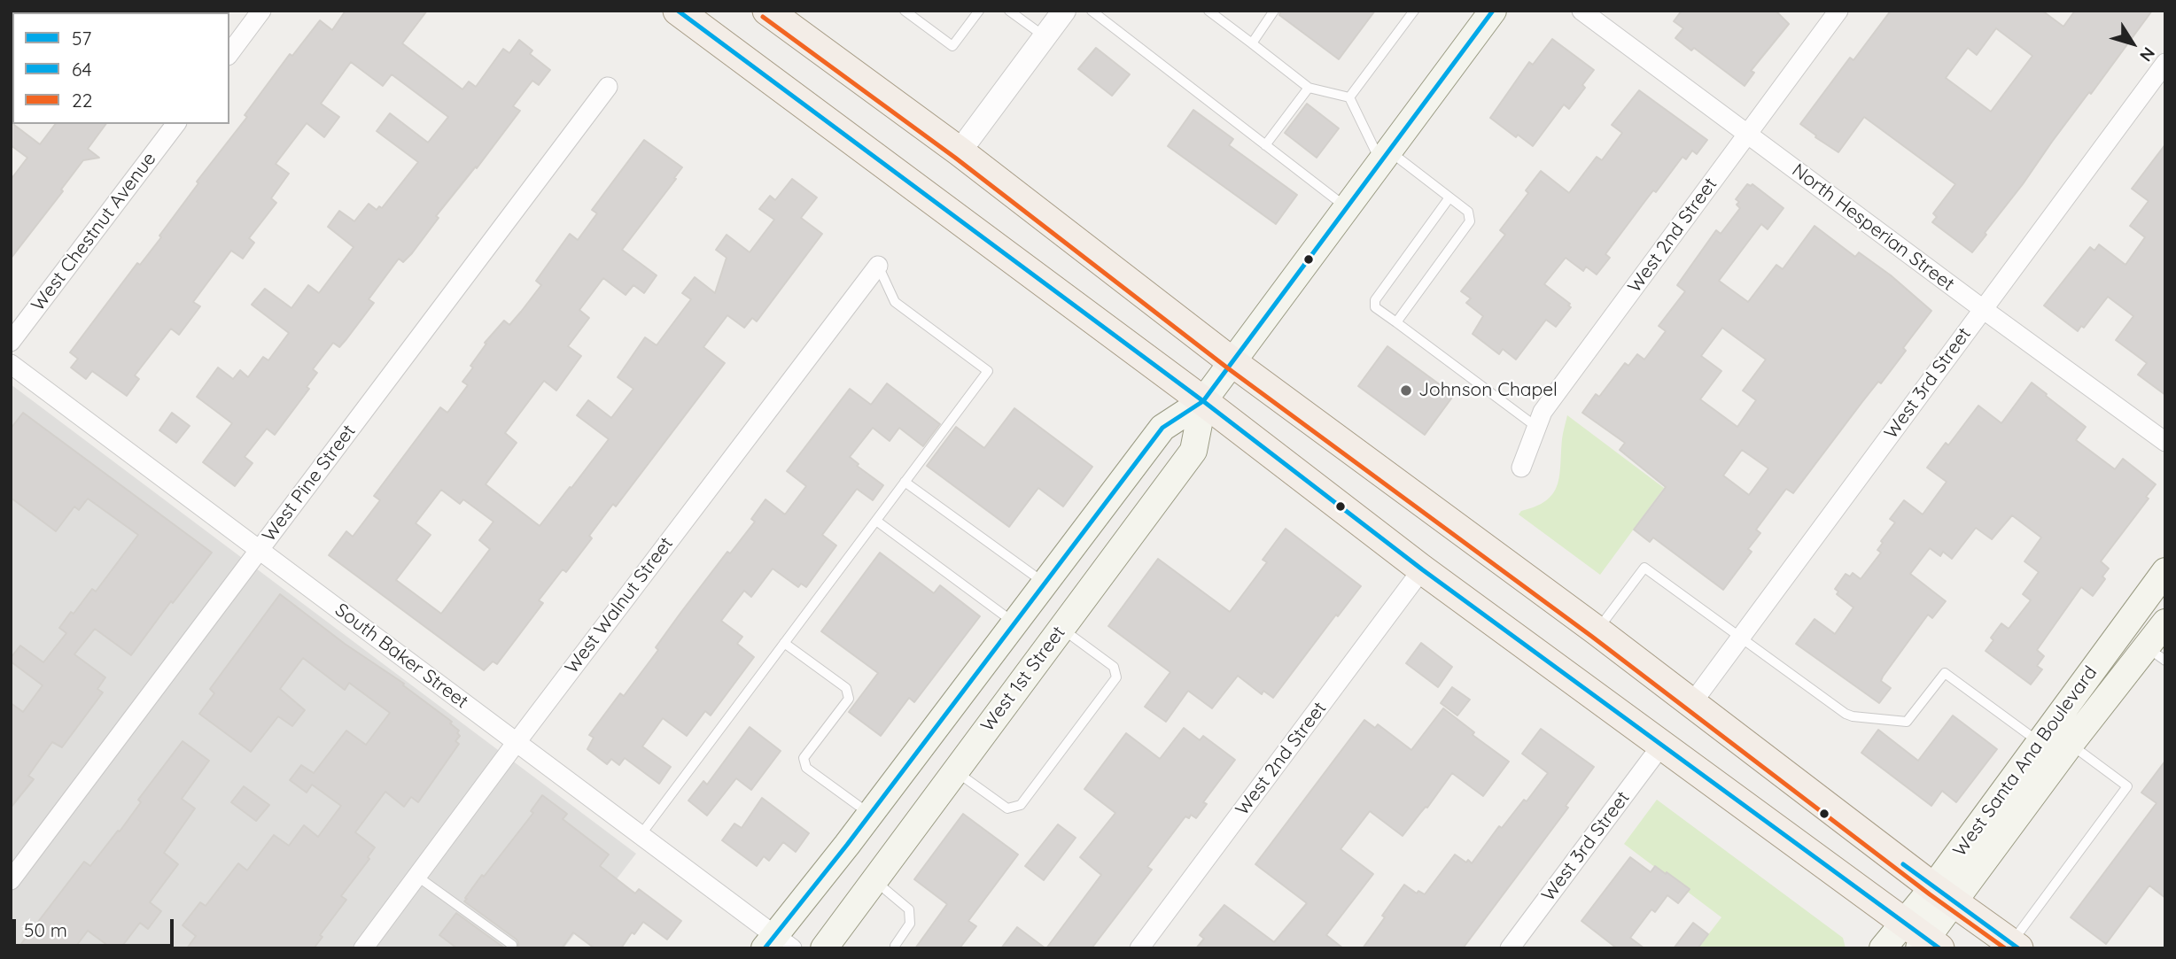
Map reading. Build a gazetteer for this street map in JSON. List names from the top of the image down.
{
  "streets": {
    "main road": ["West 1st Street", "West Santa Ana Boulevard"],
    "street": [
      "North Hesperian Street",
      "West Chestnut Avenue",
      "West 2nd Street",
      "West 3rd Street",
      "West Pine Street",
      "West Walnut Street",
      "South Baker Street"
    ]
  },
  "crossings": [
    ["North Hesperian Street", "West 2nd Street"],
    ["North Hesperian Street", "West 3rd Street"],
    ["West Pine Street", "South Baker Street"],
    ["West Walnut Street", "South Baker Street"],
    ["South Baker Street", "West 1st Street"]
  ],
  "places": ["Johnson Chapel"],
  "lines": ["transit line 57", "transit line 64", "transit line 22"],
  "legend": ["57", "64", "22"],
  "scale_bar": "50 m",
  "north": "bottom right"
}
